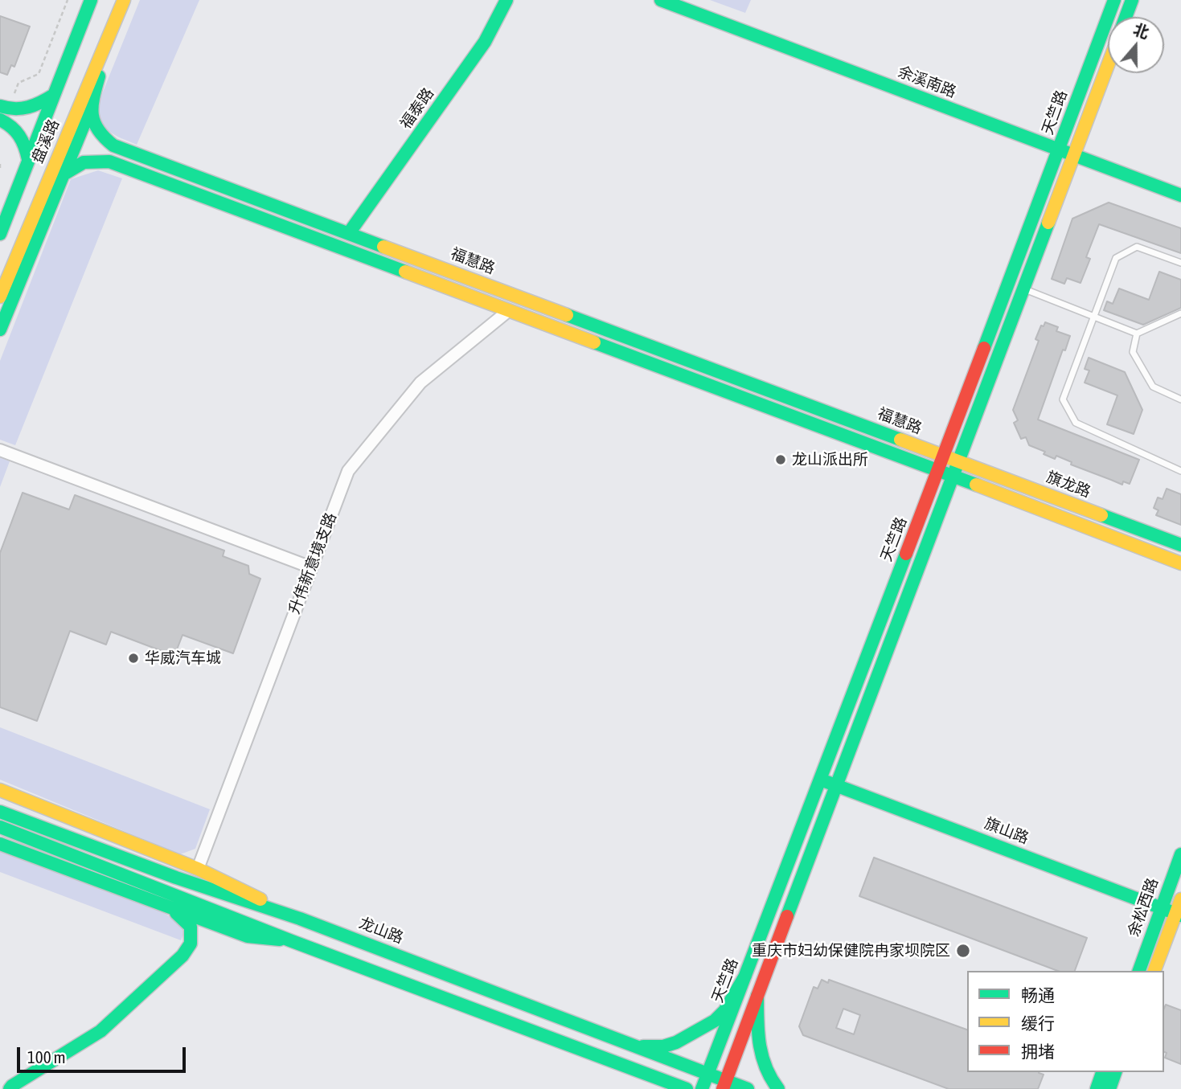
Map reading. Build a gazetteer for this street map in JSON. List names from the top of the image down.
{
  "streets": {
    "main road": [
      "余溪南路",
      "福泰路",
      "天竺路",
      "盘溪路",
      "福慧路",
      "旗龙路",
      "旗山路",
      "余松西路",
      "龙山路"
    ],
    "street": ["升伟新意境支路"]
  },
  "crossings": [
    ["余溪南路", "天竺路"],
    ["福泰路", "福慧路"],
    ["天竺路", "福慧路"],
    ["天竺路", "旗龙路"],
    ["天竺路", "旗山路"],
    ["天竺路", "龙山路"],
    ["福慧路", "旗龙路"],
    ["福慧路", "升伟新意境支路"],
    ["旗山路", "余松西路"]
  ],
  "places": ["龙山派出所", "华威汽车城", "重庆市妇幼保健院冉家坝院区"],
  "legend": ["畅通", "缓行", "拥堵"],
  "scale_bar": "100 m",
  "north": "top"
}
